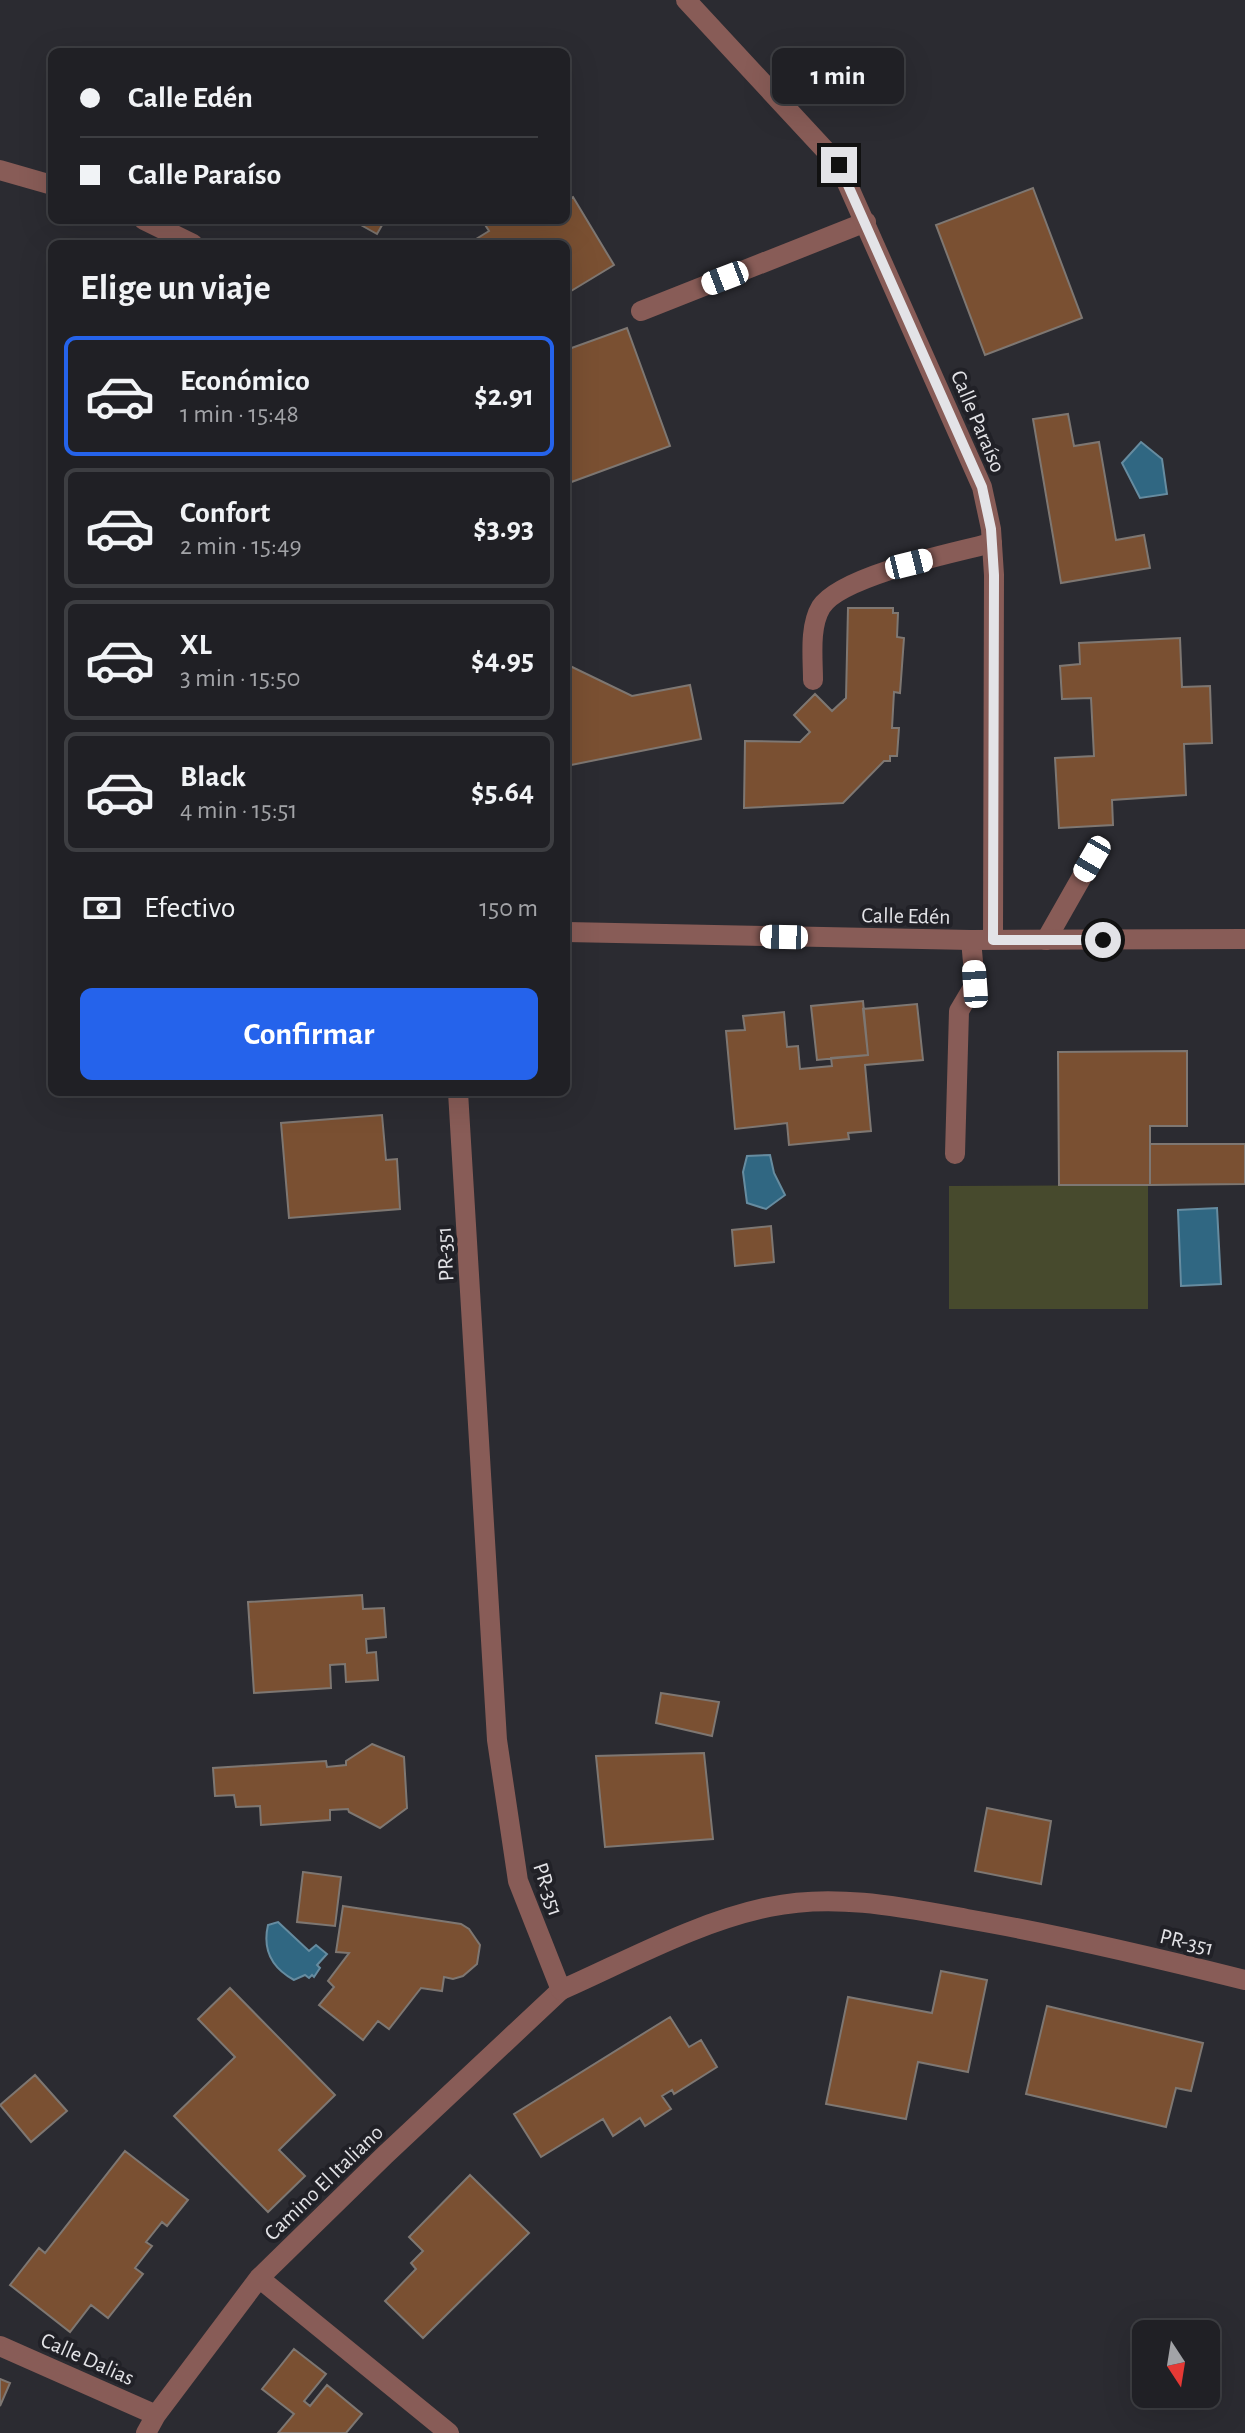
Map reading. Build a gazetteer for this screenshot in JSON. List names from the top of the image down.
{
  "streets": {
    "street": [
      "Calle Paraíso",
      "Calle Edén",
      "PR-351",
      "Camino El Italiano",
      "Calle Dalias"
    ]
  },
  "crossings": [
    ["Calle Paraíso", "Calle Edén"],
    ["PR-351", "Camino El Italiano"],
    ["Camino El Italiano", "Calle Dalias"]
  ],
  "north": "bottom",
  "page": {
    "bubble": "1 min",
    "banner": ["Calle Edén", "Calle Paraíso"],
    "heading": "Elige un viaje",
    "list": [
      {
        "name": "Económico",
        "note": "1 min · 15:48",
        "value": "$2.91"
      },
      {
        "name": "Confort",
        "note": "2 min · 15:49",
        "value": "$3.93"
      },
      {
        "name": "XL",
        "note": "3 min · 15:50",
        "value": "$4.95"
      },
      {
        "name": "Black",
        "note": "4 min · 15:51",
        "value": "$5.64"
      }
    ],
    "pay": ["Efectivo", "150 m"],
    "buttons": "Confirmar"
  }
}
